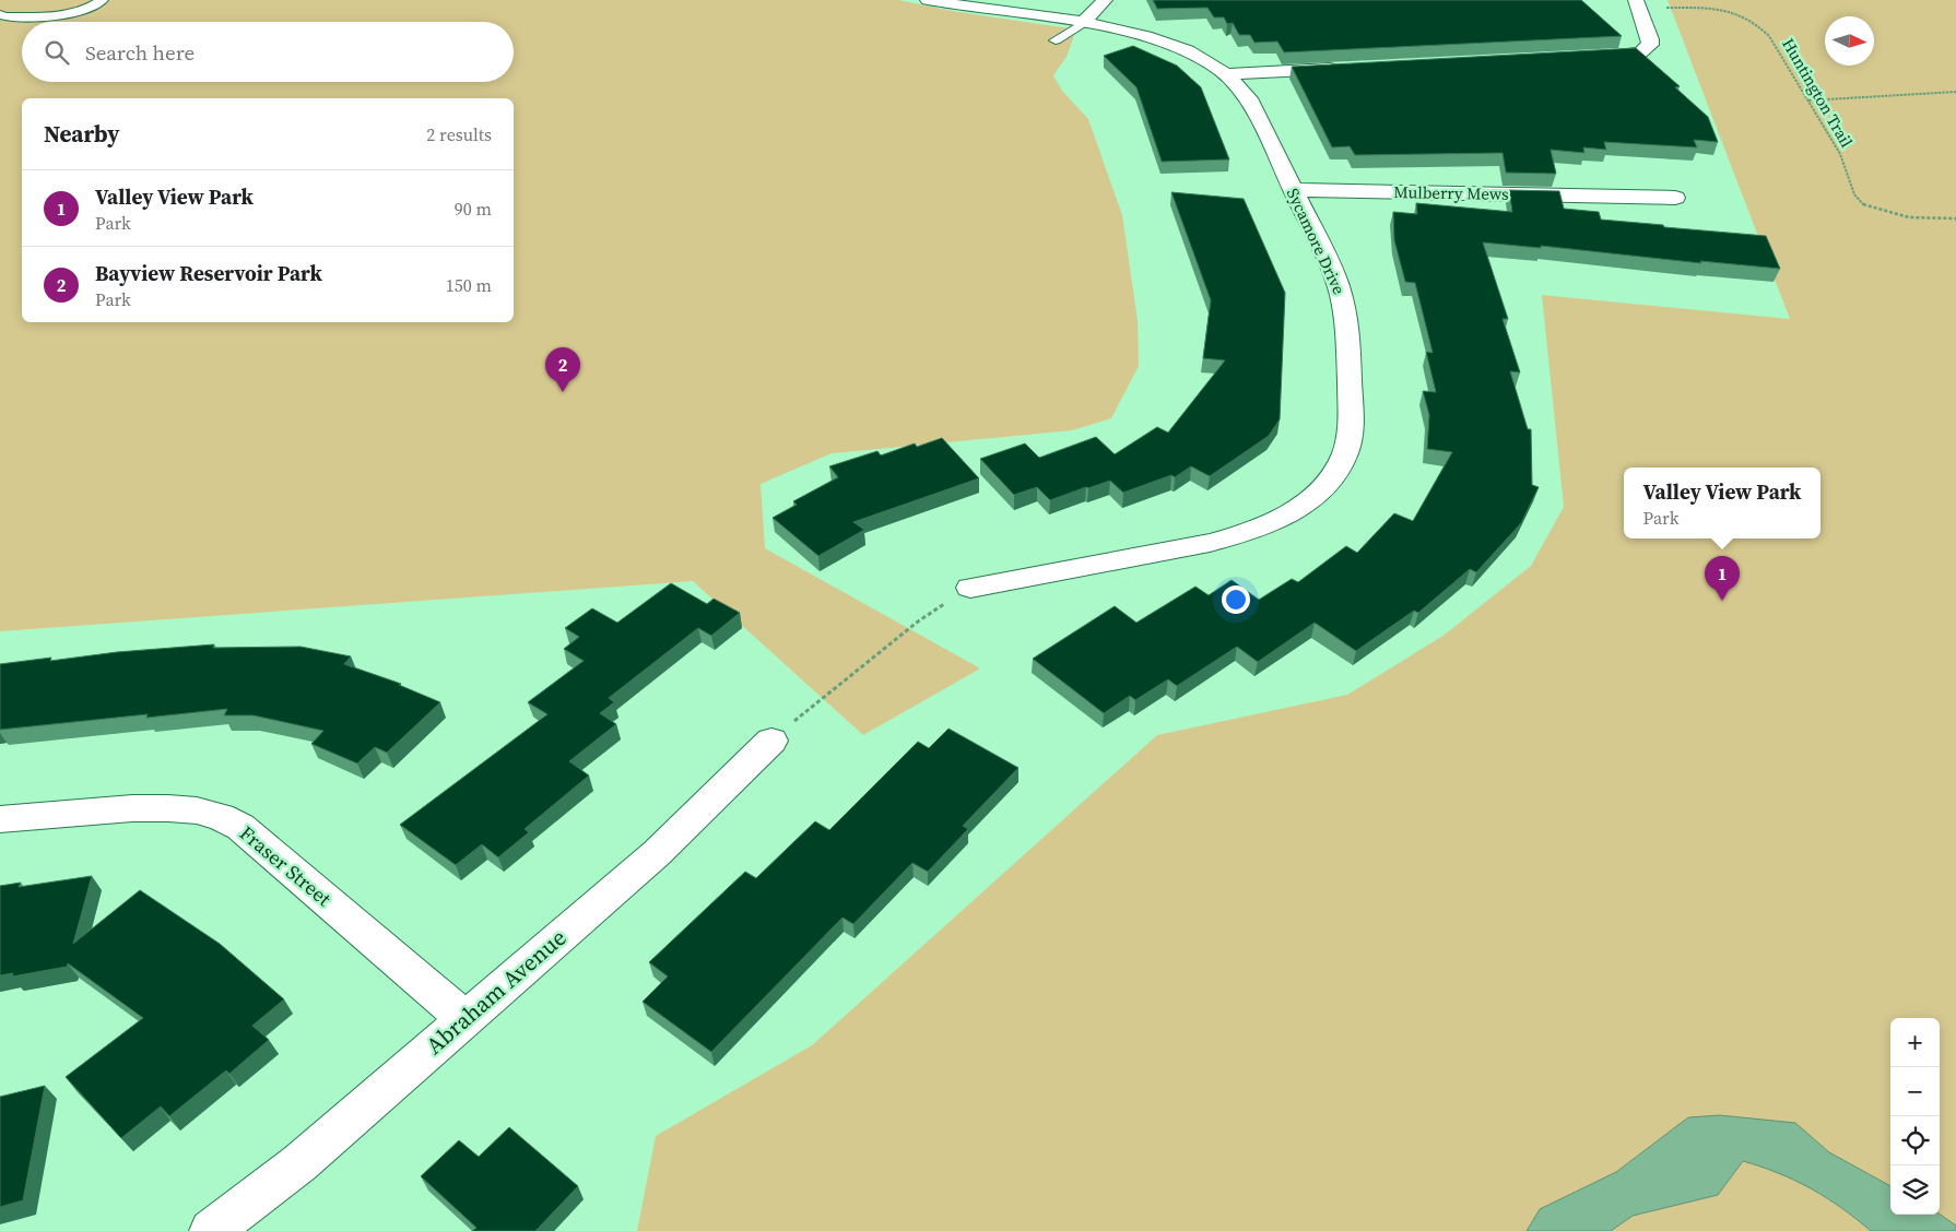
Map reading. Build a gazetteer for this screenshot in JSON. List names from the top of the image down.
{
  "streets": {
    "street": [
      "Mulberry Mews",
      "Sycamore Drive",
      "Fraser Street",
      "Abraham Avenue"
    ],
    "path": ["Huntington Trail"]
  },
  "crossings": [
    ["Mulberry Mews", "Sycamore Drive"],
    ["Fraser Street", "Abraham Avenue"]
  ],
  "north": "right",
  "page": {
    "search": "Search here",
    "heading": ["Nearby", "2 results"],
    "list": [
      {
        "mark": "1",
        "name": "Valley View Park",
        "note": "Park",
        "value": "90 m"
      },
      {
        "mark": "2",
        "name": "Bayview Reservoir Park",
        "note": "Park",
        "value": "150 m"
      }
    ],
    "pins": ["2", "1"],
    "popup": ["Valley View Park", "Park"],
    "map_buttons": ["+", "−"]
  }
}
